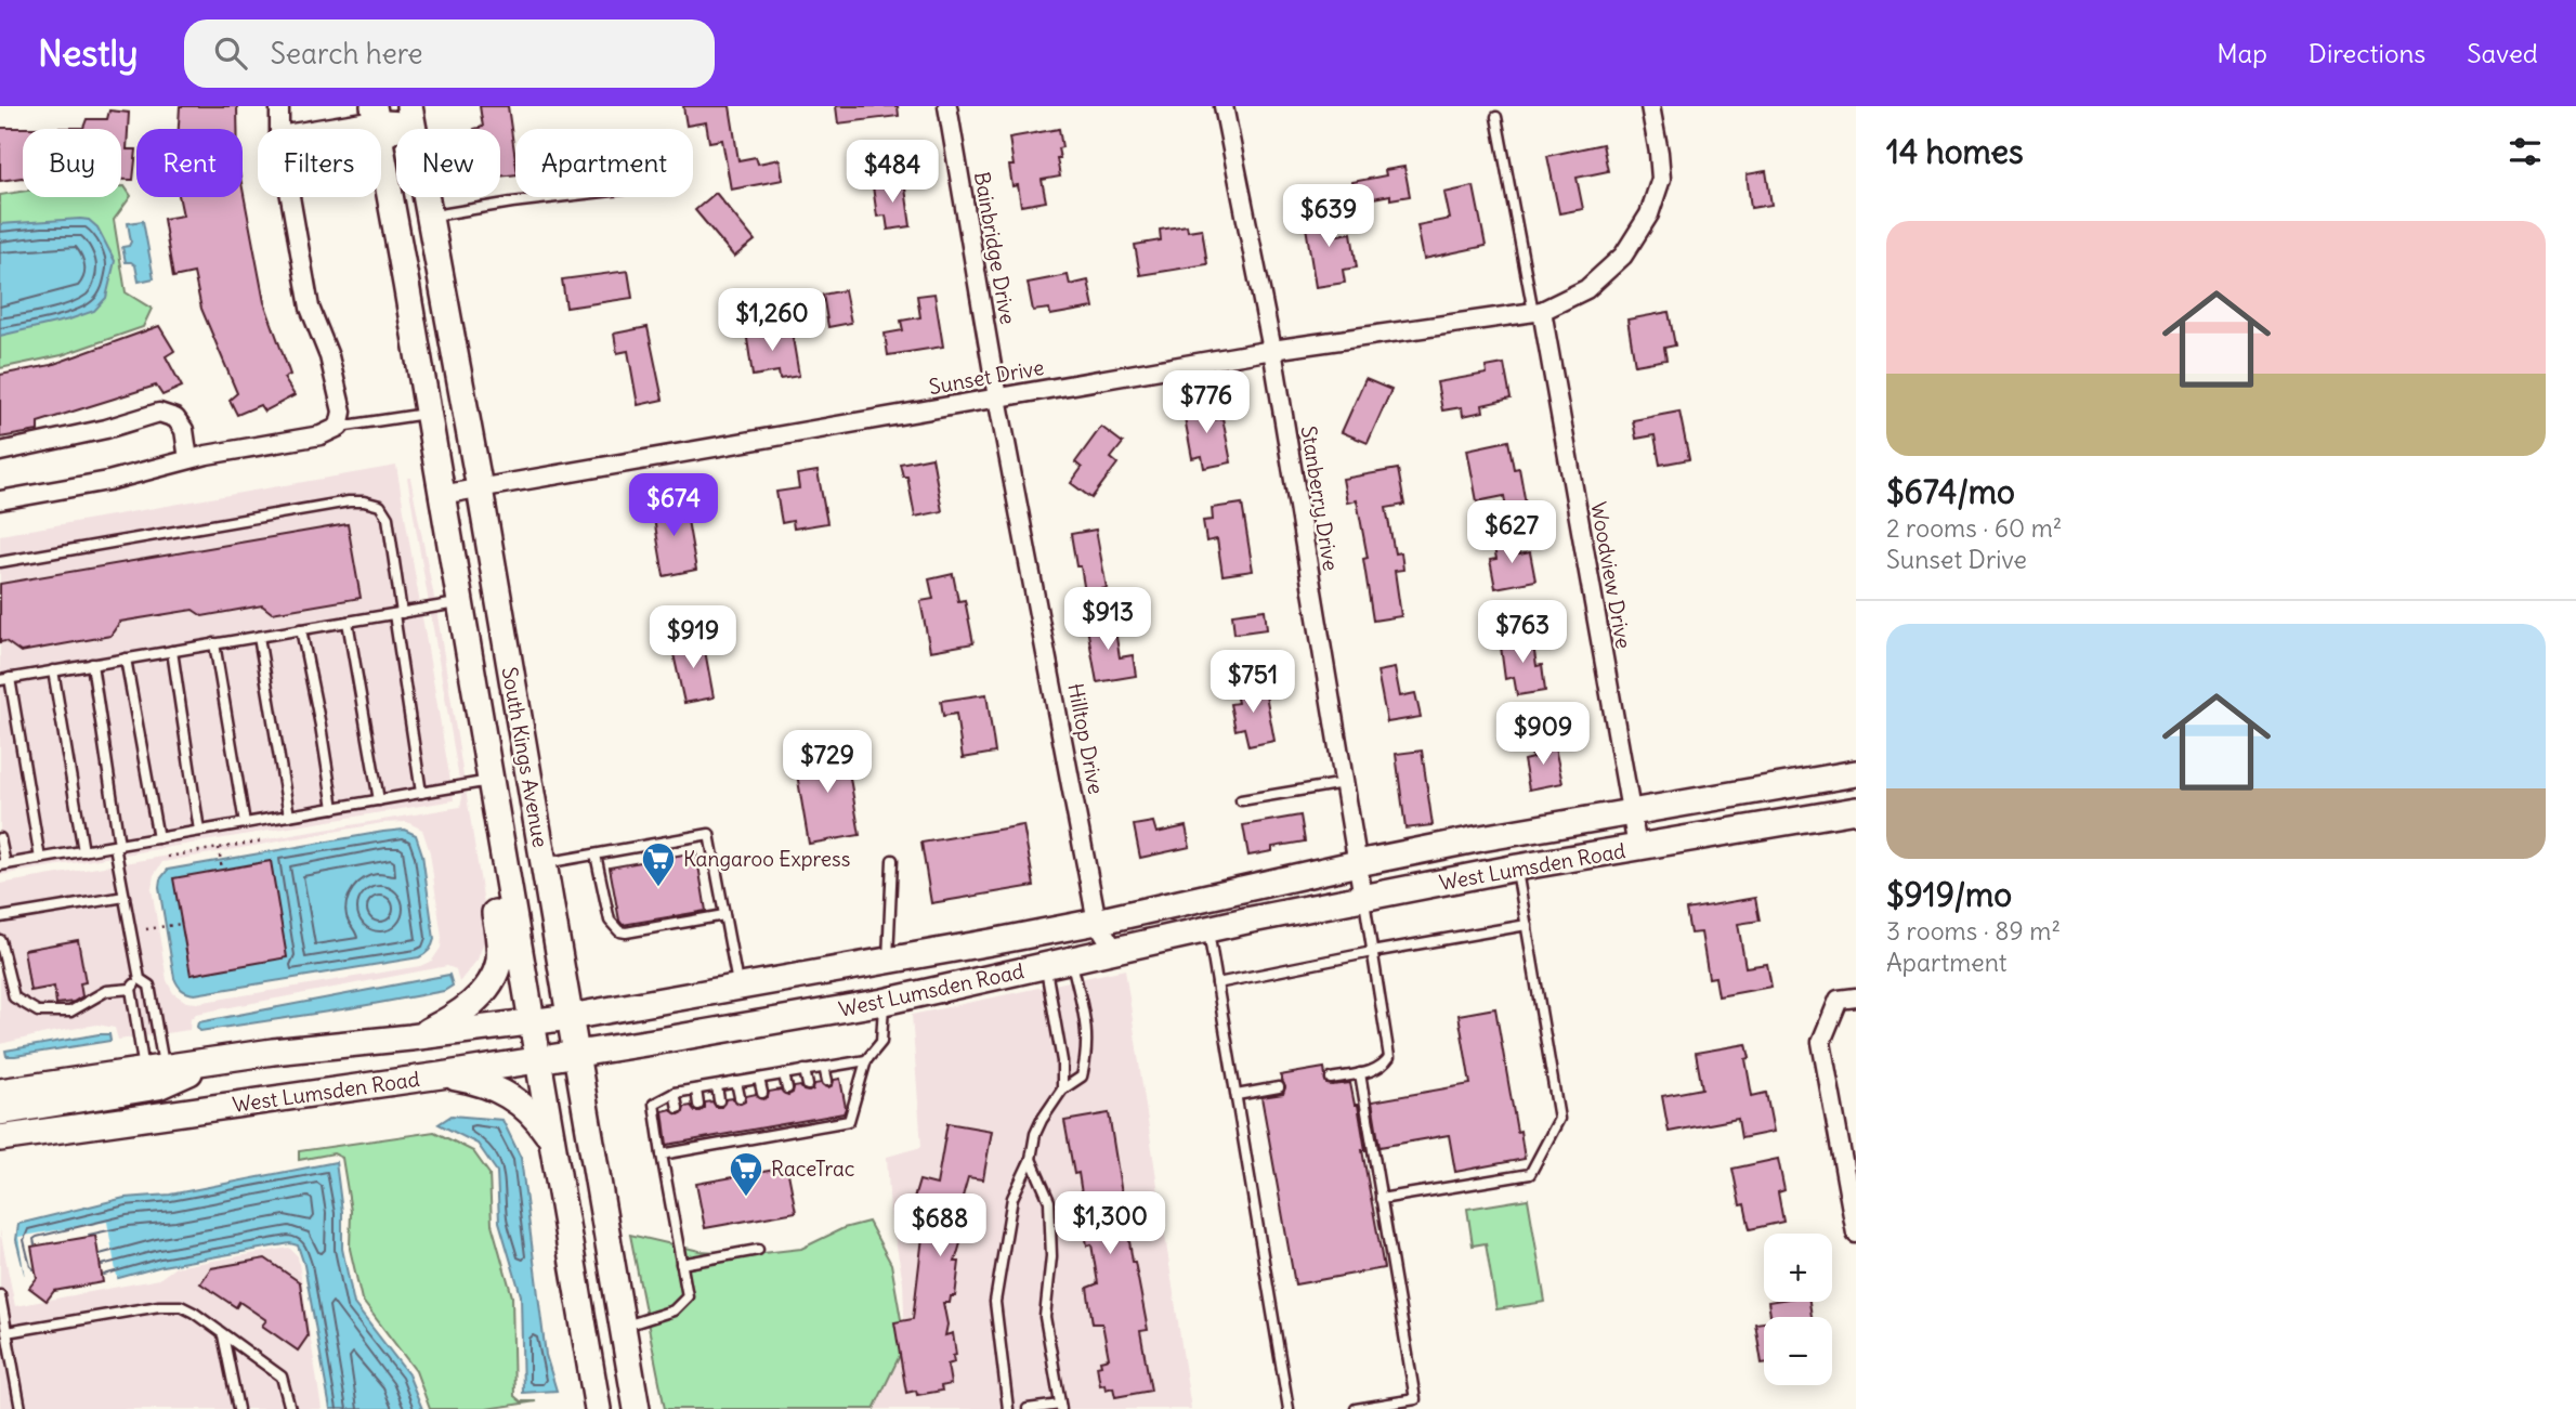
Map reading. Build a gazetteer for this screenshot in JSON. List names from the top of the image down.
{
  "streets": {
    "main road": ["South Kings Avenue", "West Lumsden Road"],
    "street": [
      "Bainbridge Drive",
      "Sunset Drive",
      "Stanberry Drive",
      "Woodview Drive",
      "Hilltop Drive"
    ]
  },
  "crossings": [
    ["Bainbridge Drive", "Sunset Drive"],
    ["Bainbridge Drive", "Hilltop Drive"],
    ["Sunset Drive", "Stanberry Drive"],
    ["Sunset Drive", "Woodview Drive"],
    ["Sunset Drive", "Hilltop Drive"],
    ["Sunset Drive", "South Kings Avenue"],
    ["Stanberry Drive", "West Lumsden Road"],
    ["Woodview Drive", "West Lumsden Road"],
    ["Hilltop Drive", "West Lumsden Road"],
    ["South Kings Avenue", "West Lumsden Road"]
  ],
  "places": {
    "supermarket": ["Kangaroo Express", "RaceTrac"]
  },
  "page": {
    "header": "Nestly",
    "search": "Search here",
    "nav": ["Map", "Directions", "Saved"],
    "heading": "14 homes",
    "chip": [
      "Buy",
      "Rent",
      "Filters",
      "New",
      "Apartment"
    ],
    "price": [
      "$484",
      "$639",
      "$1,260",
      "$776",
      "$674",
      "$627",
      "$913",
      "$763",
      "$919",
      "$751",
      "$909",
      "$729",
      "$1,300",
      "$688"
    ],
    "list": [
      {
        "name": "$674/mo",
        "note": "2 rooms · 60 m² · Sunset Drive"
      },
      {
        "name": "$919/mo",
        "note": "3 rooms · 89 m² · Apartment"
      }
    ],
    "map_buttons": ["+", "−"]
  }
}
